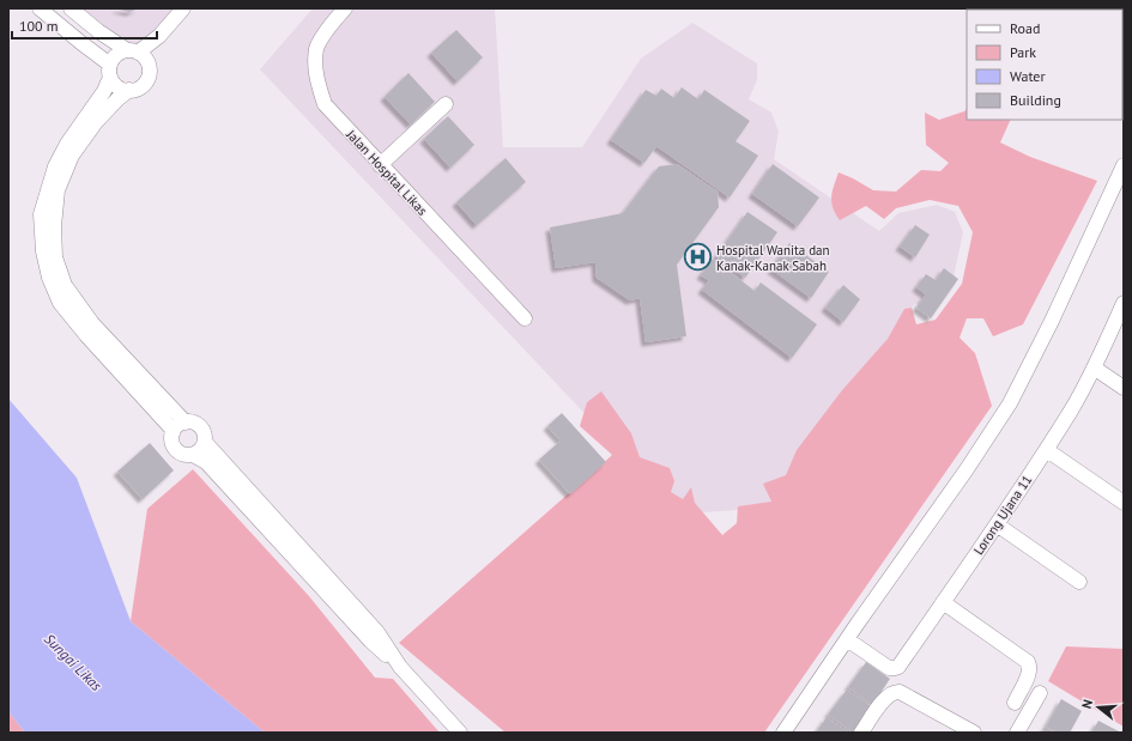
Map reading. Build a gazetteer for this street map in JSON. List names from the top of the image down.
{
  "streets": {
    "street": ["Jalan Hospital Likas", "Lorong Ujana 11"]
  },
  "water": ["Sungai Likas"],
  "places": {
    "hospital": ["Hospital Wanita dan Kanak-Kanak Sabah"]
  },
  "legend": [
    "Road",
    "Park",
    "Water",
    "Building"
  ],
  "scale_bar": "100 m",
  "north": "left"
}
